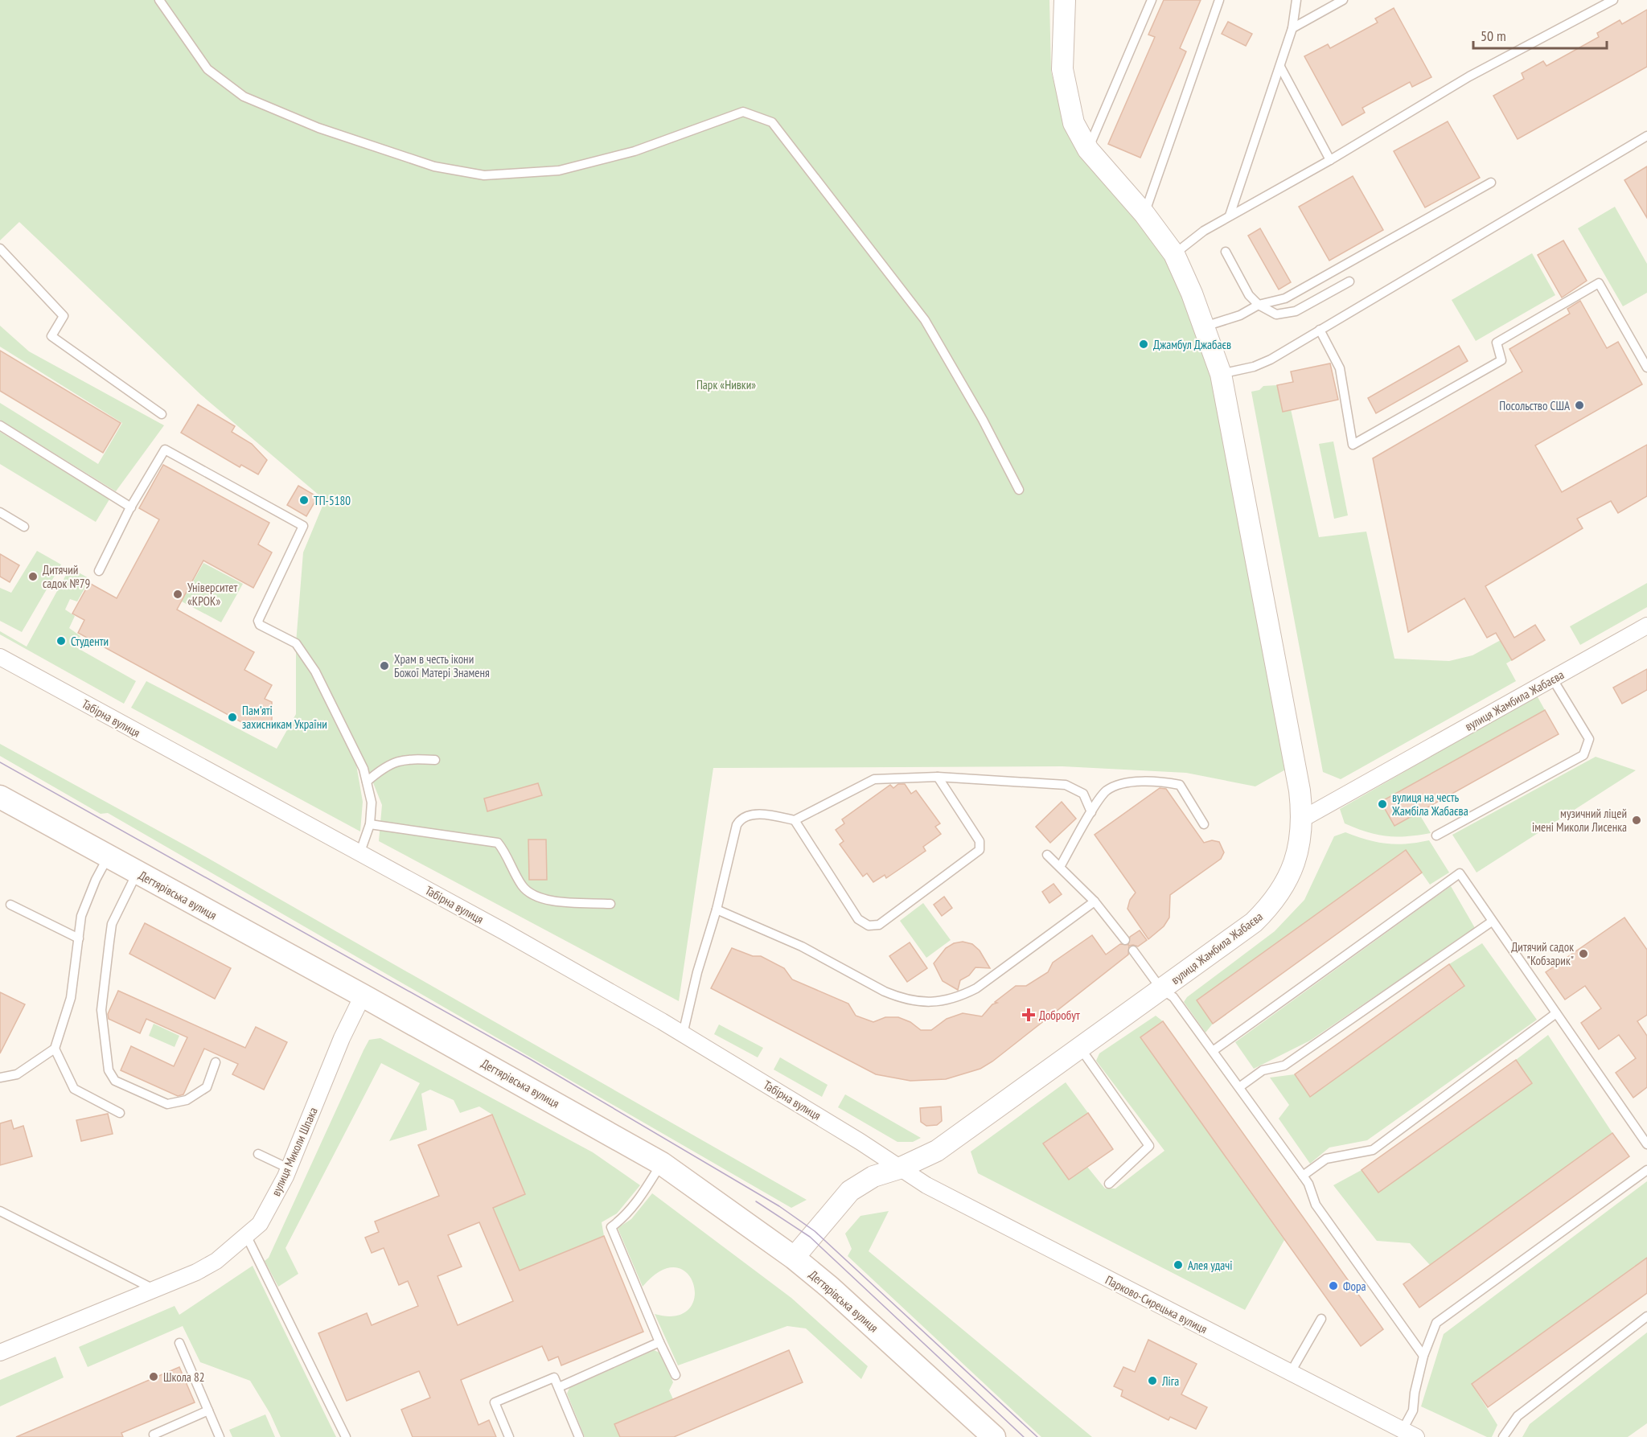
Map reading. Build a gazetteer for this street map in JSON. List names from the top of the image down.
{
  "streets": {
    "main road": ["Дегтярівська вулиця"],
    "street": [
      "вулиця Жамбила Жабаєва",
      "Табірна вулиця",
      "вулиця Миколи Шпака",
      "Парково-Сирецька вулиця"
    ]
  },
  "crossings": [
    ["вулиця Жамбила Жабаєва", "Табірна вулиця"],
    ["вулиця Жамбила Жабаєва", "Дегтярівська вулиця"],
    ["вулиця Жамбила Жабаєва", "Парково-Сирецька вулиця"],
    ["Табірна вулиця", "Парково-Сирецька вулиця"],
    ["Дегтярівська вулиця", "вулиця Миколи Шпака"]
  ],
  "parks": ["Парк «Нивки»"],
  "places": {
    "other": [
      "Джамбул Джабаєв",
      "Посольство США",
      "ТП-5180",
      "Дитячий садок №79",
      "Університет «КРОК»",
      "Студенти",
      "Храм в честь ікони Божої Матері Знаменя",
      "Пам'яті захисникам України",
      "вулиця на честь Жамбіла Жабаєва",
      "музичний ліцей імені Миколи Лисенка",
      "Дитячий садок \"Кобзарик\"",
      "Алея удачі",
      "Фора",
      "Школа 82",
      "Ліга"
    ],
    "health": ["Добробут"]
  },
  "scale_bar": "50 m"
}
